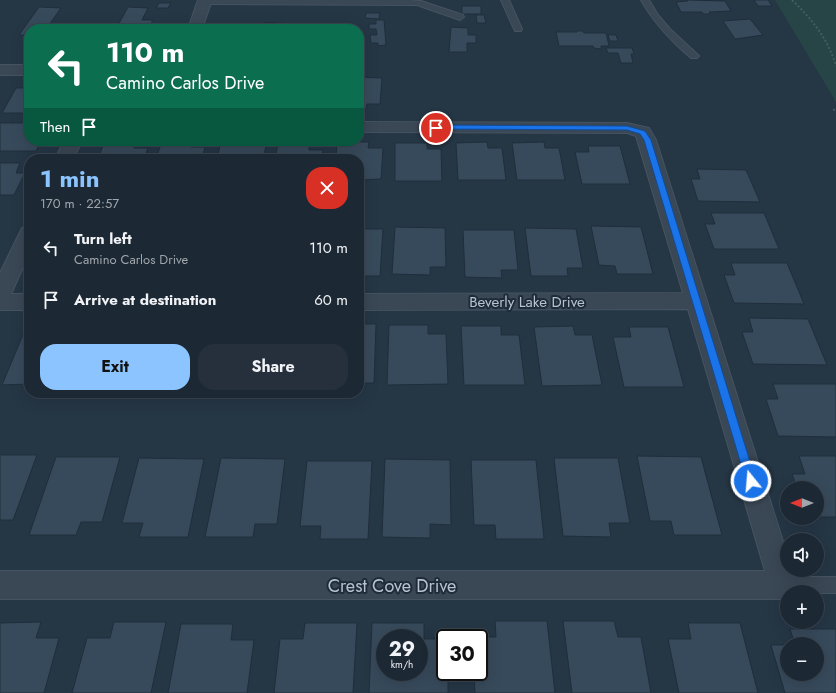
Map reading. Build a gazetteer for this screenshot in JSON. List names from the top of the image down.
{
  "streets": {
    "street": ["Beverly Lake Drive", "Crest Cove Drive"]
  },
  "north": "left",
  "page": {
    "turn": ["110 m", "Camino Carlos Drive"],
    "then": "Then",
    "heading": ["1 min", "170 m · 22:57"],
    "list": [
      {
        "name": "Turn left",
        "note": "Camino Carlos Drive",
        "value": "110 m"
      },
      {
        "name": "Arrive at destination",
        "value": "60 m"
      }
    ],
    "buttons": ["Exit", "Share"],
    "map_buttons": ["+", "−"],
    "speed": "29 km/h",
    "limit": "30"
  }
}
